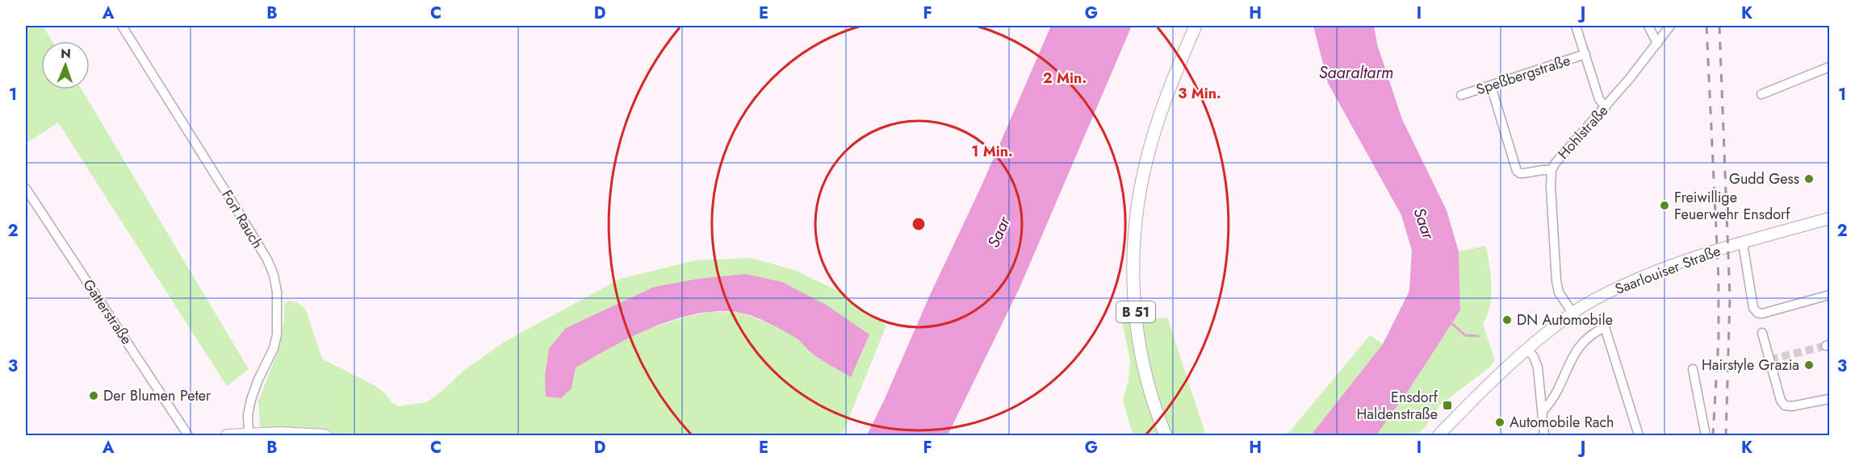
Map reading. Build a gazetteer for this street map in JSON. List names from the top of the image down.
{
  "streets": {
    "main road": ["Saarlouiser Straße", "B 51"],
    "street": [
      "Speßbergstraße",
      "Hohlstraße",
      "Fort Rauch",
      "Gatterstraße"
    ]
  },
  "crossings": [
    ["Hohlstraße", "Saarlouiser Straße"]
  ],
  "water": ["Saaraltarm", "Saar"],
  "places": {
    "other": [
      "Gudd Gess",
      "Freiwillige Feuerwehr Ensdorf",
      "DN Automobile",
      "Hairstyle Grazia",
      "Der Blumen Peter",
      "Automobile Rach"
    ],
    "transit": ["Ensdorf Haldenstraße"]
  },
  "north": "top",
  "grid": {
    "columns": [
      "A",
      "B",
      "C",
      "D",
      "E",
      "F",
      "G",
      "H",
      "I",
      "J",
      "K"
    ],
    "rows": ["1", "2", "3"]
  },
  "rings": ["2 Min.", "3 Min.", "1 Min."]
}
